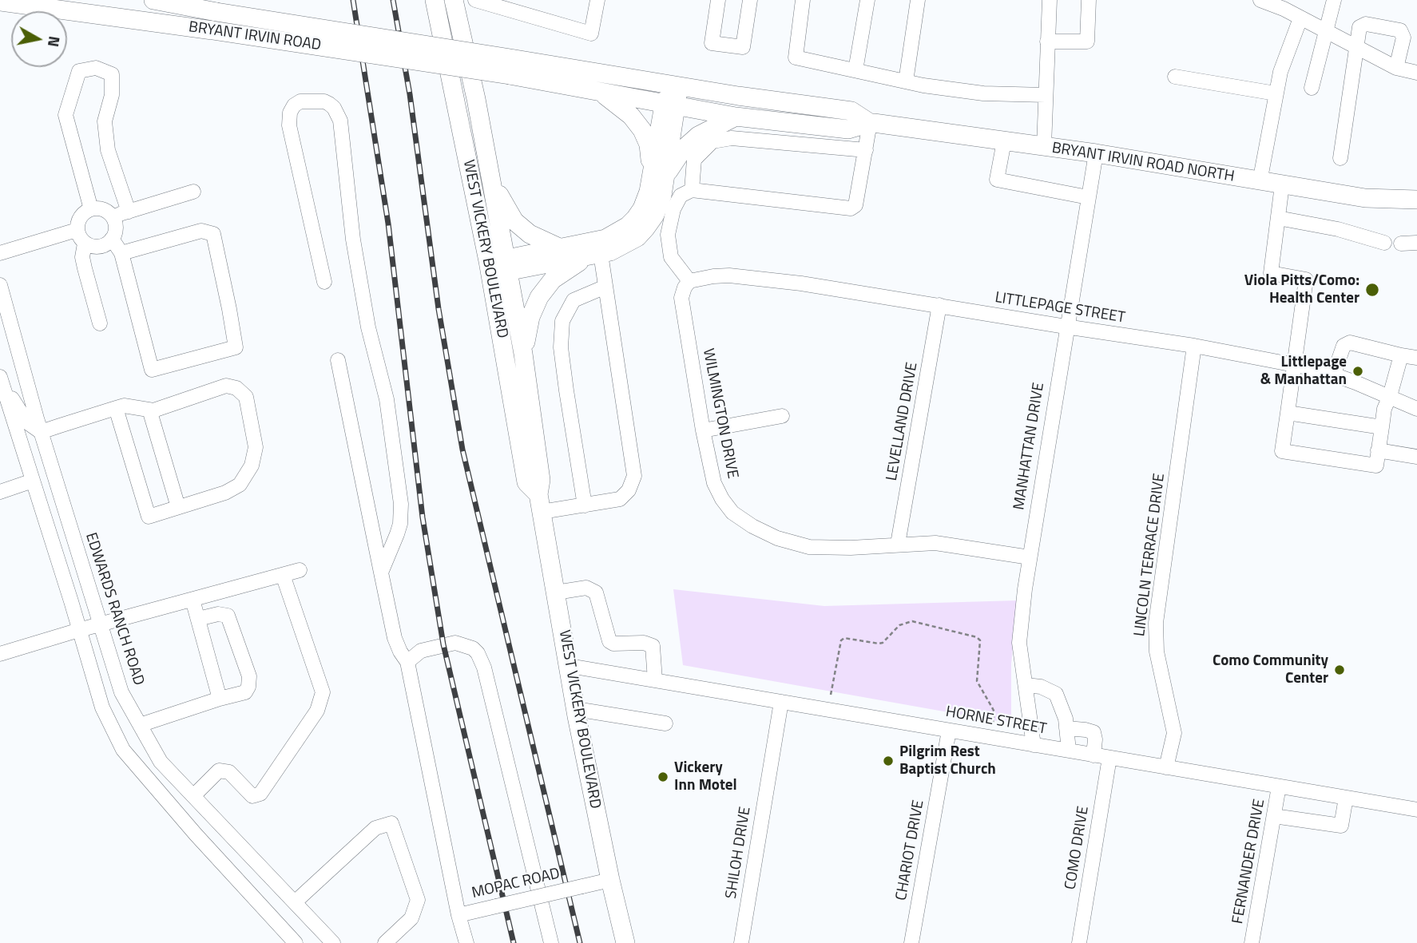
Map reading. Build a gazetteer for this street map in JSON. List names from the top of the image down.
{
  "streets": {
    "main road": ["BRYANT IRVIN ROAD", "BRYANT IRVIN ROAD NORTH", "WEST VICKERY BOULEVARD"],
    "street": [
      "LITTLEPAGE STREET",
      "WILMINGTON DRIVE",
      "LEVELLAND DRIVE",
      "MANHATTAN DRIVE",
      "LINCOLN TERRACE DRIVE",
      "EDWARDS RANCH ROAD",
      "HORNE STREET",
      "COMO DRIVE",
      "CHARIOT DRIVE",
      "SHILOH DRIVE",
      "FERNANDER DRIVE",
      "MOPAC ROAD"
    ]
  },
  "crossings": [
    ["BRYANT IRVIN ROAD", "BRYANT IRVIN ROAD NORTH"],
    ["BRYANT IRVIN ROAD NORTH", "MANHATTAN DRIVE"],
    ["WEST VICKERY BOULEVARD", "HORNE STREET"],
    ["WEST VICKERY BOULEVARD", "MOPAC ROAD"],
    ["LITTLEPAGE STREET", "WILMINGTON DRIVE"],
    ["LITTLEPAGE STREET", "LEVELLAND DRIVE"],
    ["LITTLEPAGE STREET", "MANHATTAN DRIVE"],
    ["LITTLEPAGE STREET", "LINCOLN TERRACE DRIVE"],
    ["WILMINGTON DRIVE", "LEVELLAND DRIVE"],
    ["WILMINGTON DRIVE", "MANHATTAN DRIVE"],
    ["MANHATTAN DRIVE", "HORNE STREET"],
    ["LINCOLN TERRACE DRIVE", "HORNE STREET"],
    ["HORNE STREET", "COMO DRIVE"],
    ["HORNE STREET", "CHARIOT DRIVE"],
    ["HORNE STREET", "SHILOH DRIVE"],
    ["HORNE STREET", "FERNANDER DRIVE"]
  ],
  "places": [
    "Viola Pitts/Como: Health Center",
    "Littlepage & Manhattan",
    "Como Community Center",
    "Pilgrim Rest Baptist Church",
    "Vickery Inn Motel"
  ],
  "north": "right"
}
